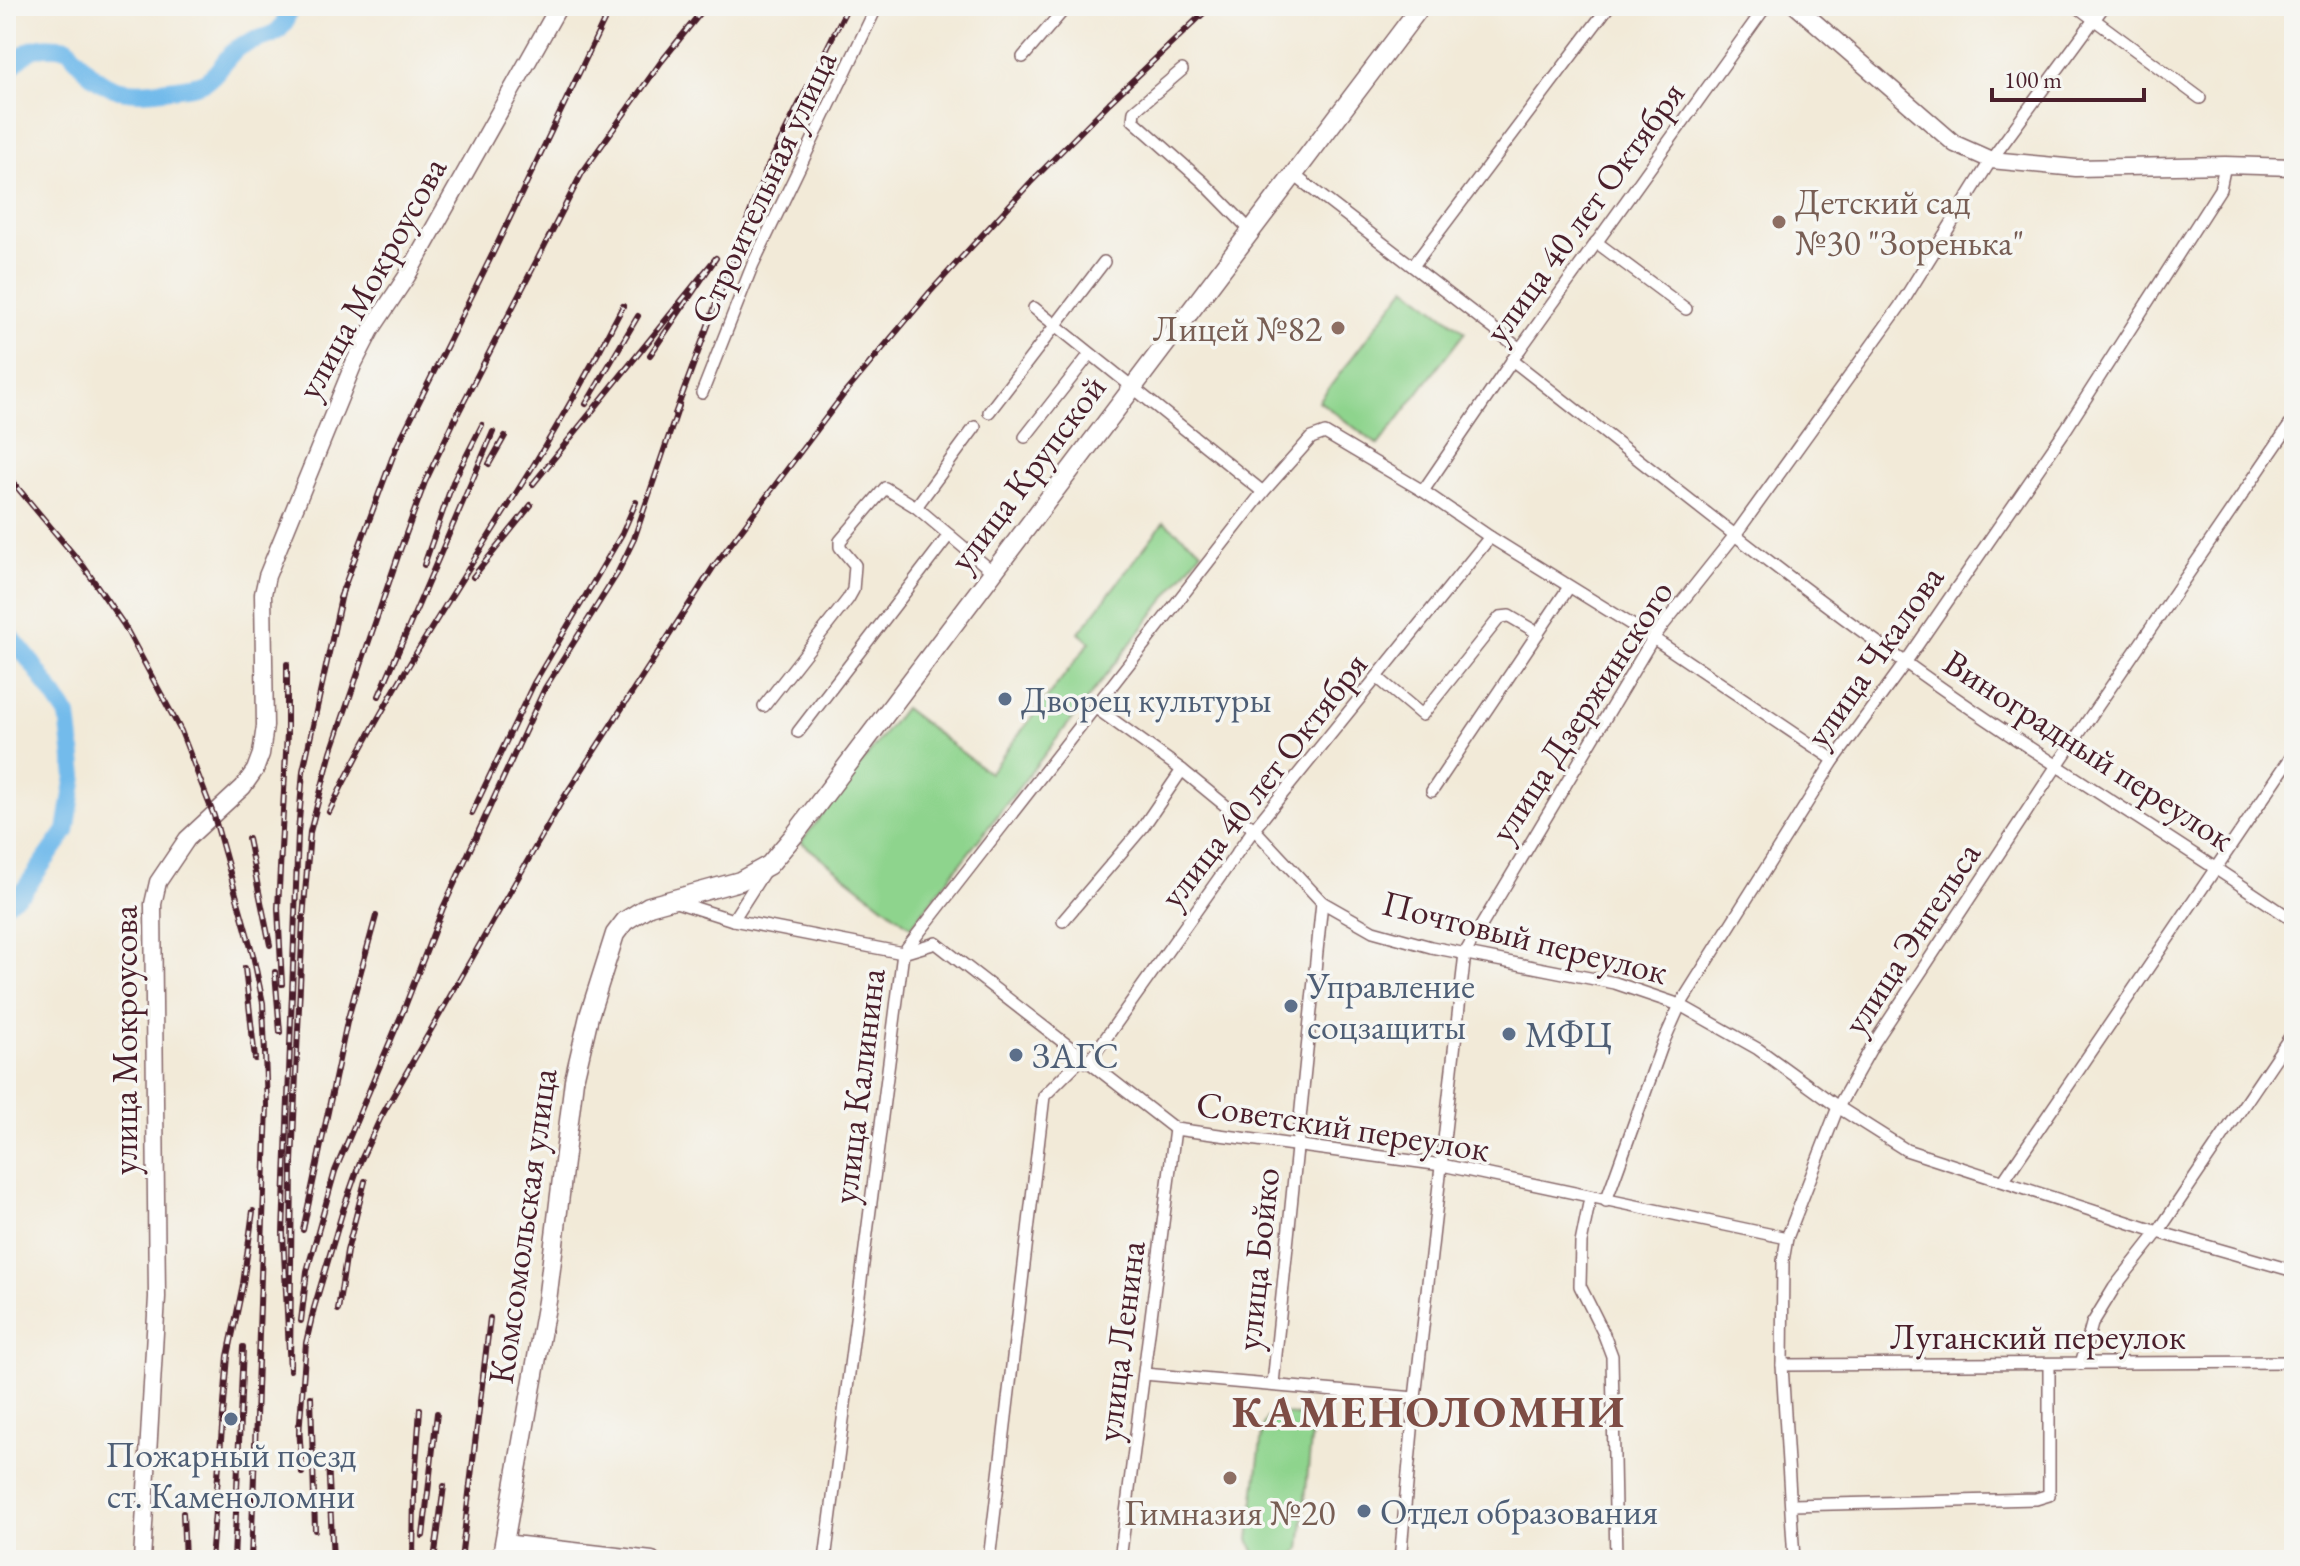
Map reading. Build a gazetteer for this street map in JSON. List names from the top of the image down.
{
  "streets": {
    "main road": ["улица Крупской", "Комсомольская улица"],
    "street": [
      "Строительная улица",
      "улица 40 лет Октября",
      "улица Мокроусова",
      "улица Чкалова",
      "улица Дзержинского",
      "Виноградный переулок",
      "Почтовый переулок",
      "улица Энгельса",
      "улица Калинина",
      "Советский переулок",
      "улица Бойко",
      "Луганский переулок",
      "улица Ленина"
    ]
  },
  "crossings": [
    ["улица 40 лет Октября", "Виноградный переулок"],
    ["улица 40 лет Октября", "Почтовый переулок"],
    ["улица 40 лет Октября", "улица Калинина"],
    ["улица 40 лет Октября", "Советский переулок"],
    ["улица Крупской", "Советский переулок"],
    ["улица Крупской", "Комсомольская улица"],
    ["улица Чкалова", "Виноградный переулок"],
    ["улица Чкалова", "Почтовый переулок"],
    ["улица Чкалова", "Советский переулок"],
    ["улица Дзержинского", "Виноградный переулок"],
    ["улица Дзержинского", "Почтовый переулок"],
    ["улица Дзержинского", "Советский переулок"],
    ["улица Дзержинского", "улица Бойко"],
    ["Виноградный переулок", "улица Энгельса"],
    ["Почтовый переулок", "улица Энгельса"],
    ["Почтовый переулок", "улица Калинина"],
    ["Почтовый переулок", "улица Бойко"],
    ["улица Энгельса", "Советский переулок"],
    ["улица Энгельса", "Луганский переулок"],
    ["улица Калинина", "Советский переулок"],
    ["Советский переулок", "улица Бойко"],
    ["Советский переулок", "улица Ленина"],
    ["улица Бойко", "улица Ленина"]
  ],
  "districts": ["КАМЕНОЛОМНИ"],
  "places": [
    "Детский сад №30 \"Зоренька\"",
    "Лицей №82",
    "Дворец культуры",
    "Управление соцзащиты",
    "МФЦ",
    "ЗАГС",
    "Пожарный поезд ст. Каменоломни",
    "Гимназия №20",
    "Отдел образования"
  ],
  "scale_bar": "100 m"
}
